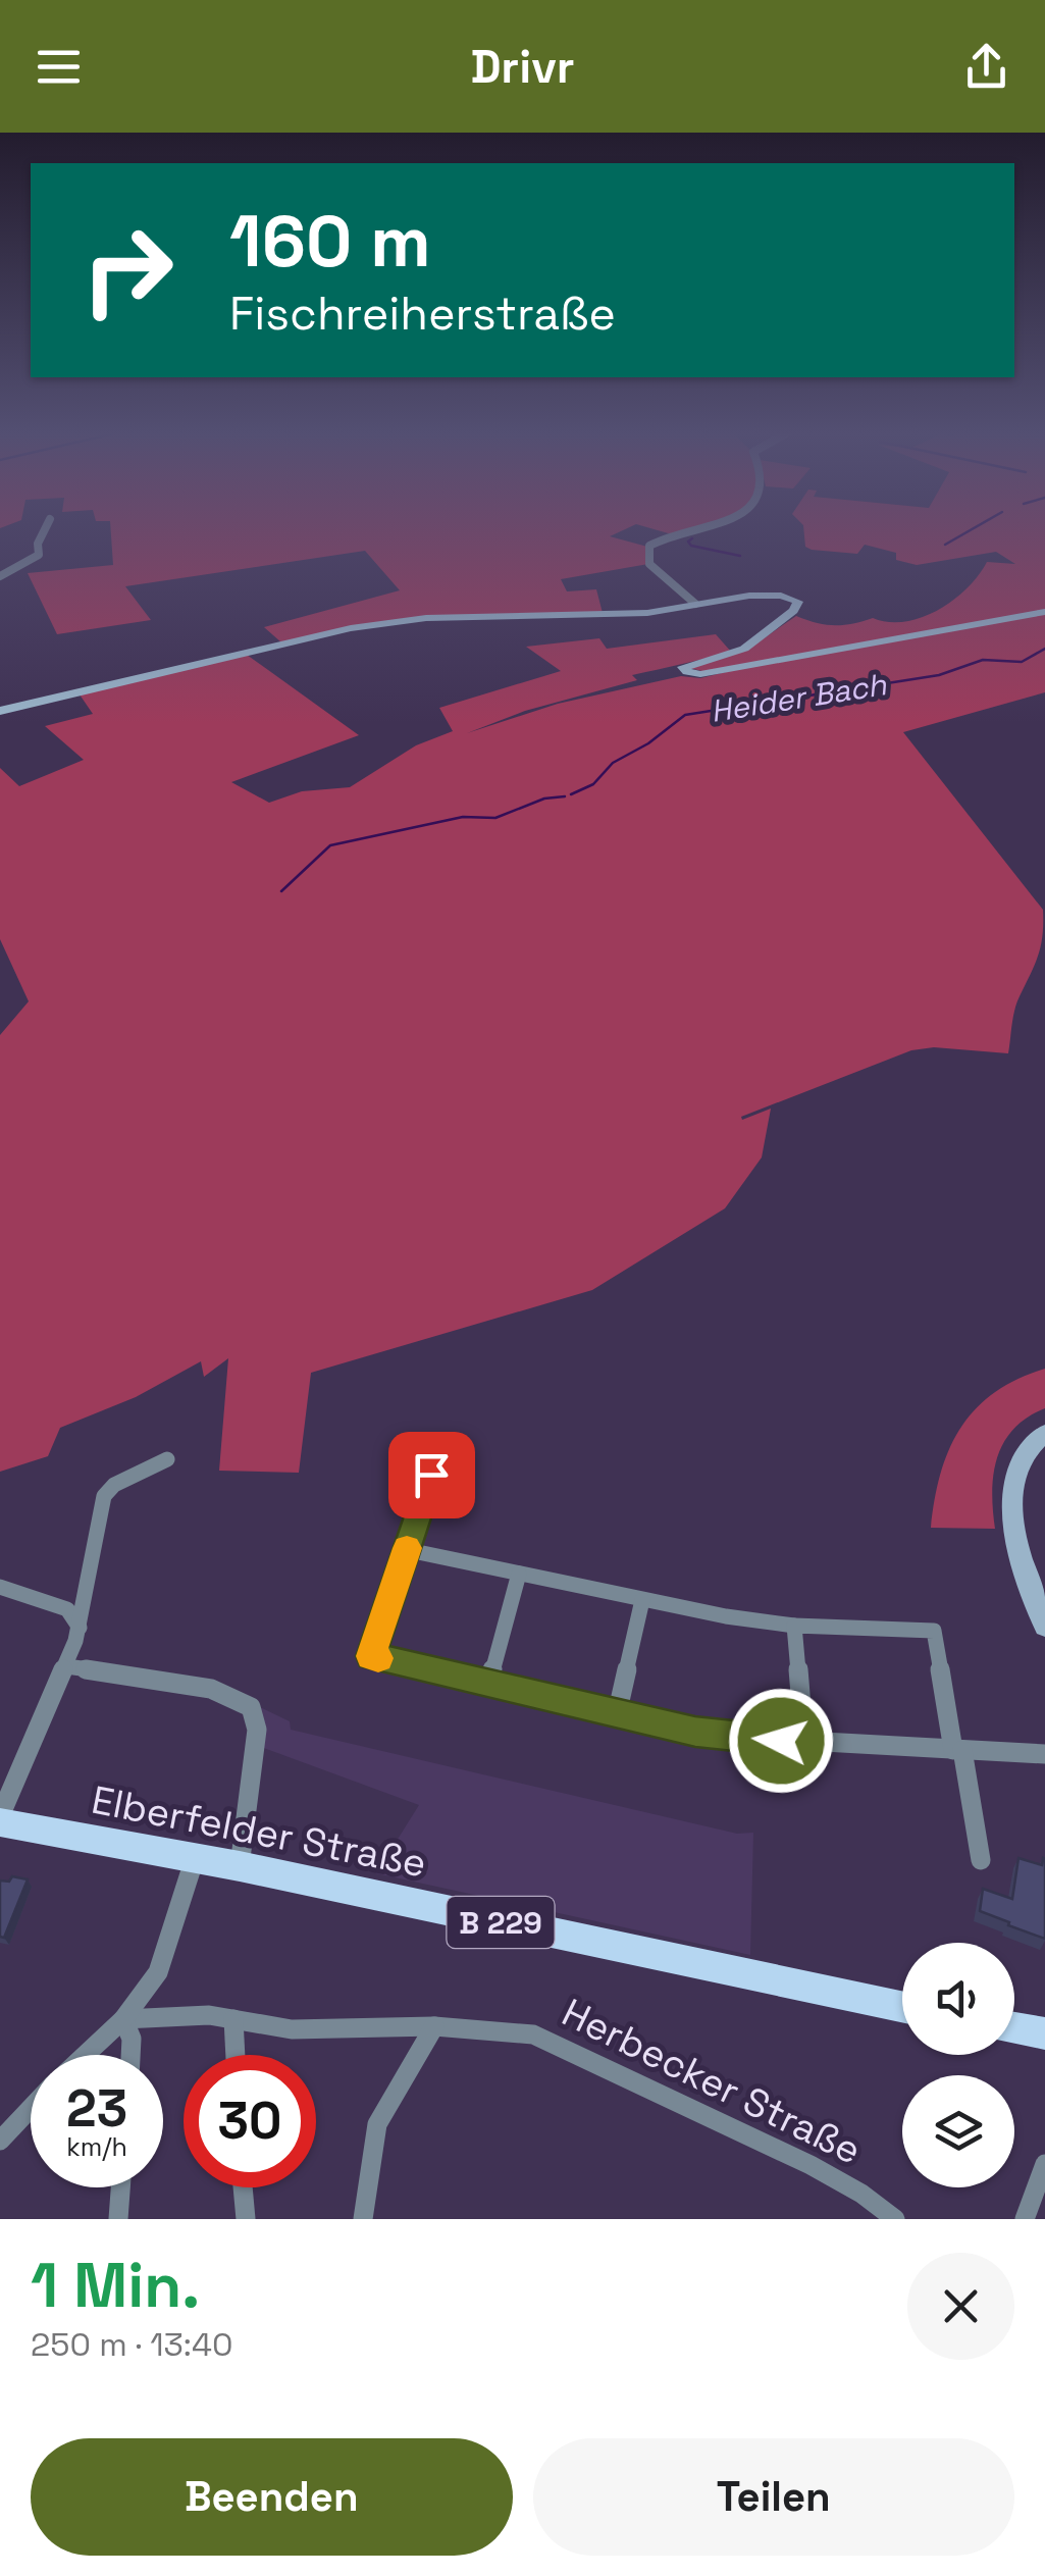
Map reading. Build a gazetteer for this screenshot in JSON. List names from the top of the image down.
{
  "streets": {
    "main road": ["Elberfelder Straße", "B 229"],
    "street": ["Herbecker Straße"]
  },
  "water": ["Heider Bach"],
  "page": {
    "header": "Drivr",
    "turn": ["160 m", "Fischreiherstraße"],
    "speed": "23 km/h",
    "limit": "30",
    "heading": ["1 Min.", "250 m · 13:40"],
    "buttons": ["Beenden", "Teilen"]
  }
}
